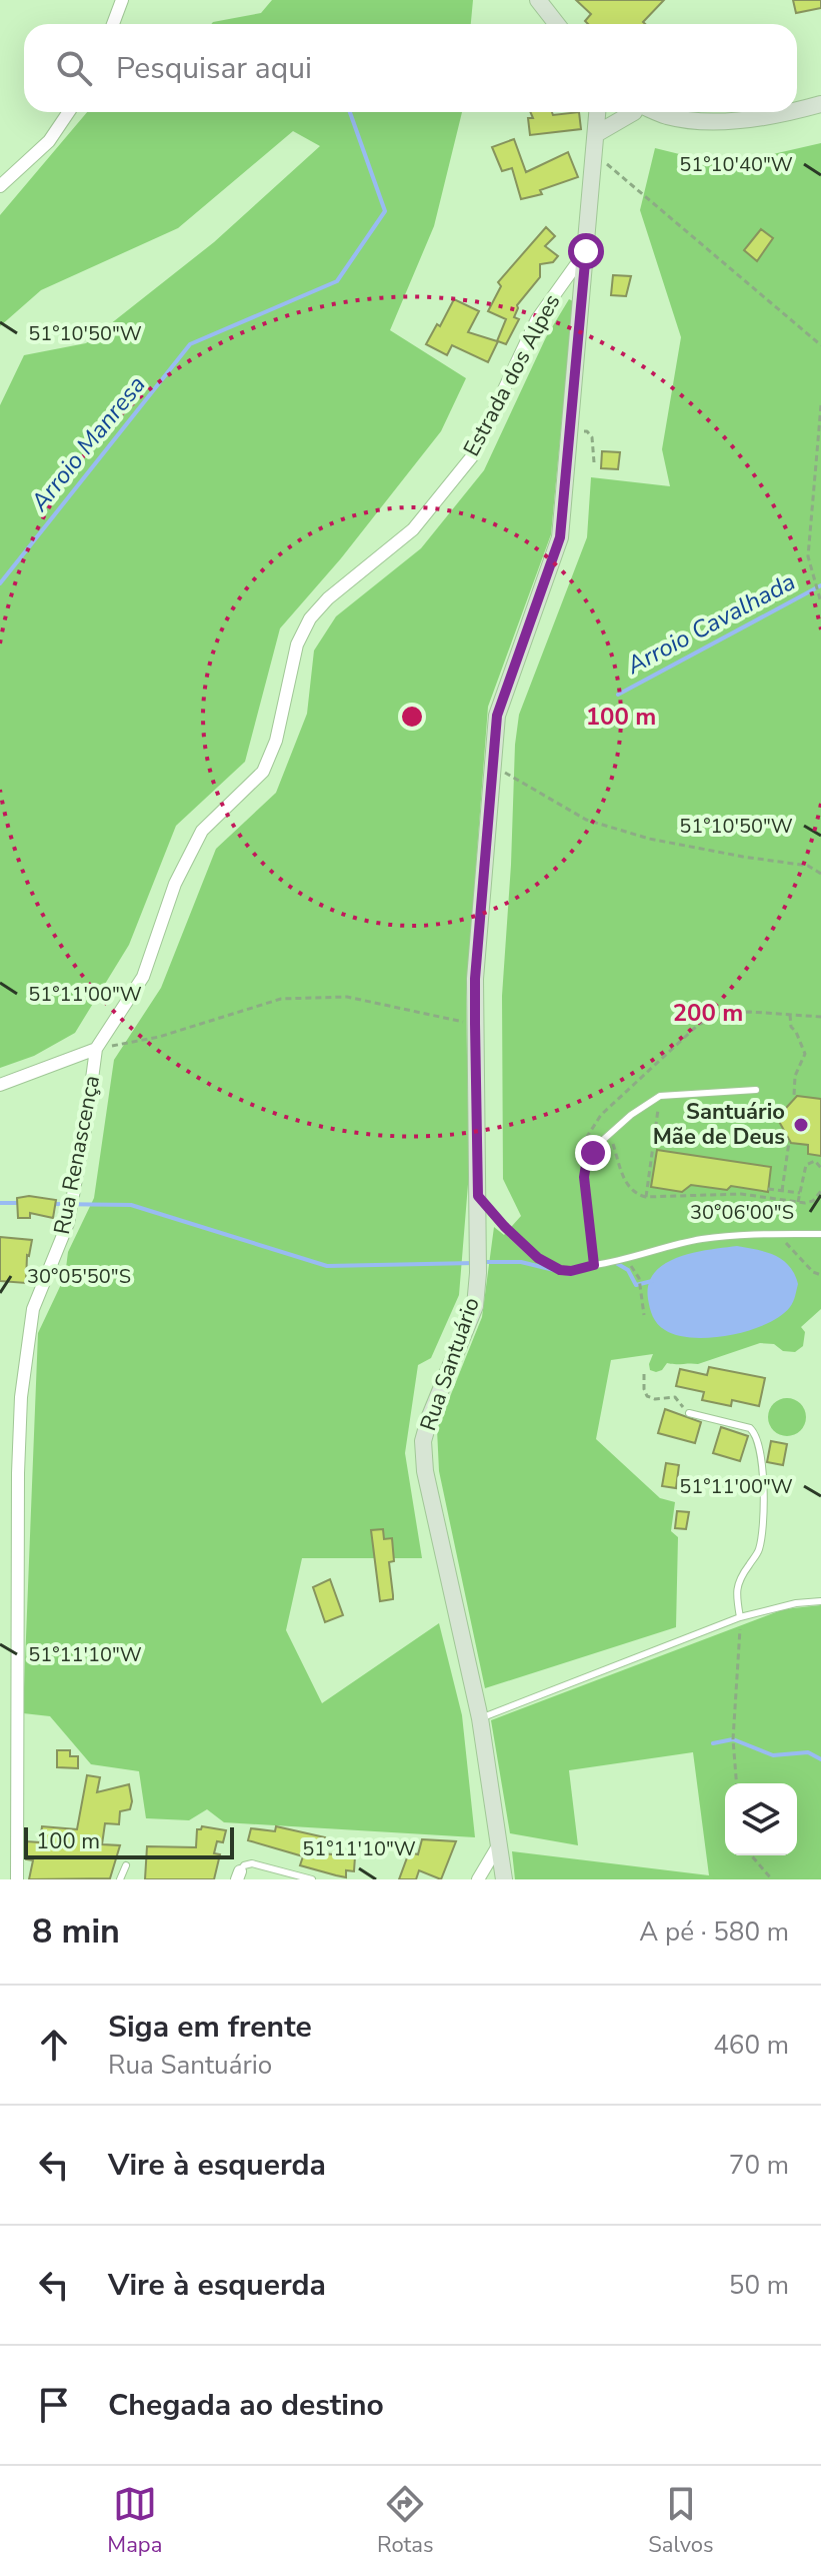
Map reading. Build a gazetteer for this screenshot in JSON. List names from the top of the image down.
{
  "streets": {
    "street": ["Estrada dos Alpes", "Rua Renascença", "Rua Santuário"]
  },
  "crossings": [
    ["Estrada dos Alpes", "Rua Renascença"],
    ["Estrada dos Alpes", "Rua Santuário"]
  ],
  "water": ["Arroio Manresa", "Arroio Cavalhada"],
  "places": ["Santuário Mãe de Deus"],
  "scale_bar": "100 m",
  "page": {
    "search": "Pesquisar aqui",
    "scale": "100 m",
    "heading": ["8 min", "A pé · 580 m"],
    "list": [
      ["Siga em frente", "Rua Santuário", "460 m"],
      ["Vire à esquerda", "70 m"],
      ["Vire à esquerda", "50 m"],
      "Chegada ao destino"
    ],
    "nav": ["Mapa", "Rotas", "Salvos"]
  },
  "coordinates": [
    "51°10'40\"W",
    "51°10'50\"W",
    "51°11'00\"W",
    "30°06'00\"S",
    "30°05'50\"S",
    "51°11'10\"W"
  ],
  "rings": ["100 m", "200 m"]
}
